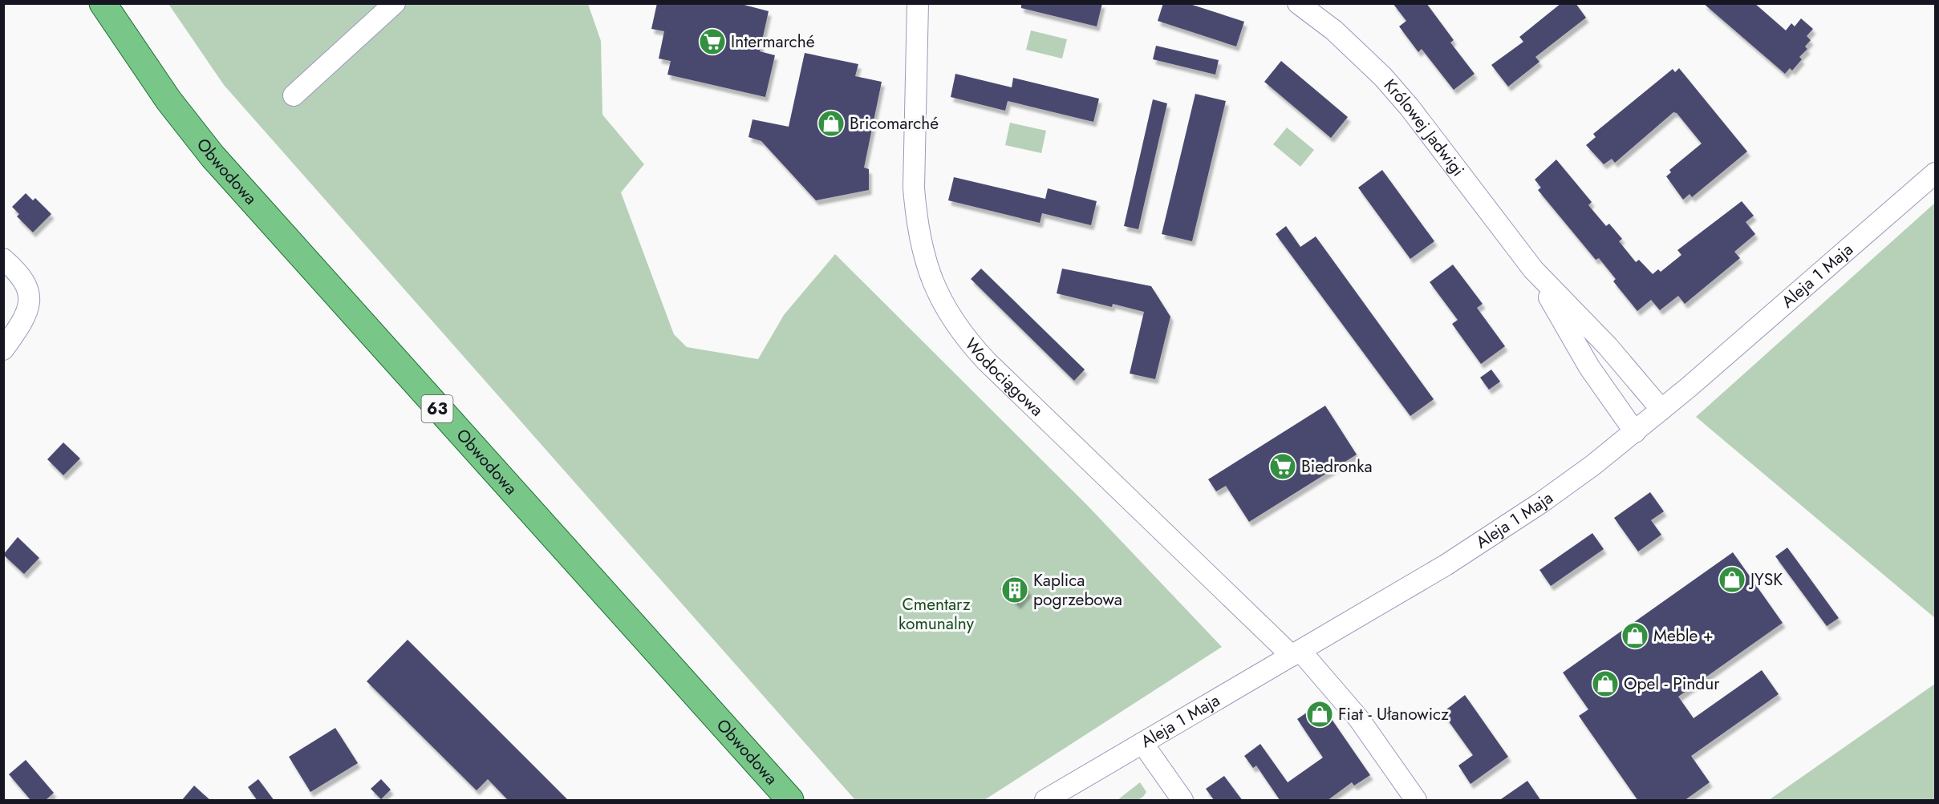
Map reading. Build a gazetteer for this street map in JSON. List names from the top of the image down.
{
  "streets": {
    "main road": ["Obwodowa", "63"],
    "street": ["Królowej Jadwigi", "Aleja 1 Maja", "Wodociągowa"]
  },
  "crossings": [
    ["Królowej Jadwigi", "Aleja 1 Maja"],
    ["Aleja 1 Maja", "Wodociągowa"]
  ],
  "parks": ["Cmentarz komunalny"],
  "places": {
    "supermarket": ["Intermarché", "Biedronka"],
    "shop": [
      "Bricomarché",
      "JYSK",
      "Meble +",
      "Opel - Pindur",
      "Fiat - Ułanowicz"
    ],
    "building": ["Kaplica pogrzebowa"]
  }
}
